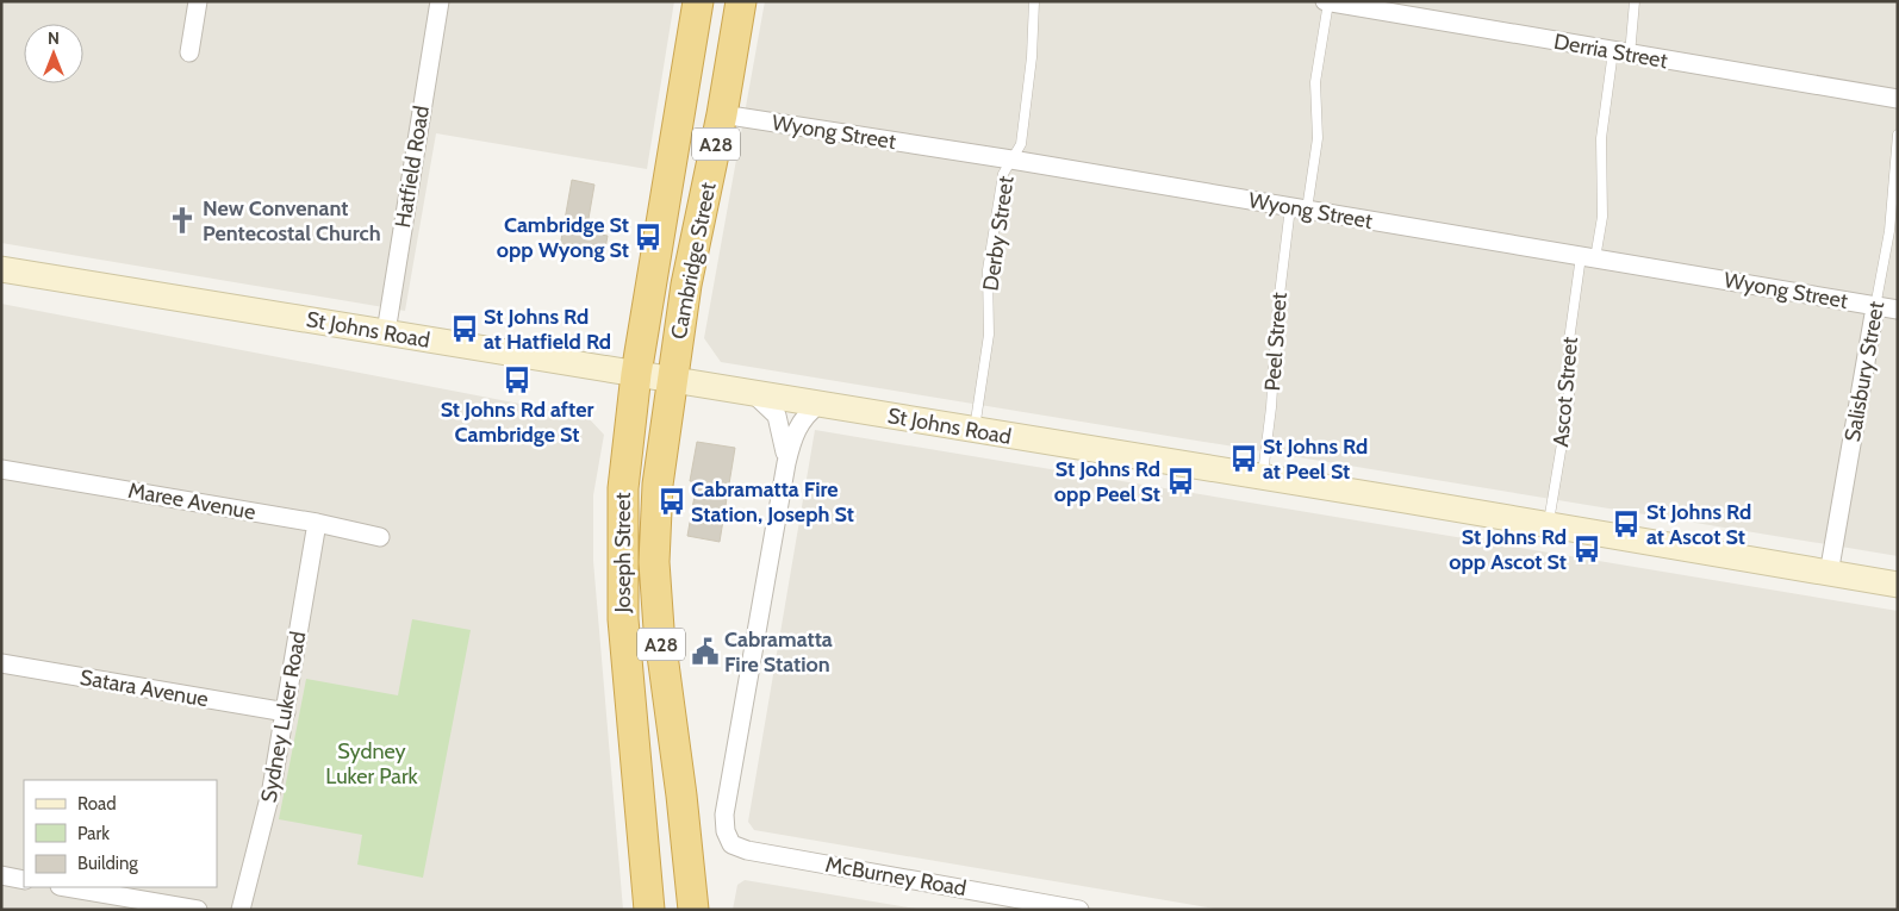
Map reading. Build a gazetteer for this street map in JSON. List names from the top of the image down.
{
  "streets": {
    "highway": ["A28", "Cambridge Street", "Joseph Street"],
    "main road": ["St Johns Road"],
    "street": [
      "Derria Street",
      "Wyong Street",
      "Hatfield Road",
      "Salisbury Street",
      "Maree Avenue",
      "Satara Avenue",
      "Sydney Luker Road",
      "McBurney Road"
    ],
    "lane": ["Derby Street", "Peel Street", "Ascot Street"]
  },
  "crossings": [
    ["Derria Street", "Peel Street"],
    ["Derria Street", "Ascot Street"],
    ["Wyong Street", "Derby Street"],
    ["Wyong Street", "Cambridge Street"],
    ["Wyong Street", "Peel Street"],
    ["Wyong Street", "Salisbury Street"],
    ["Wyong Street", "Ascot Street"],
    ["Hatfield Road", "St Johns Road"],
    ["Derby Street", "St Johns Road"],
    ["Cambridge Street", "St Johns Road"],
    ["Cambridge Street", "Joseph Street"],
    ["St Johns Road", "Peel Street"],
    ["St Johns Road", "Salisbury Street"],
    ["St Johns Road", "Ascot Street"],
    ["St Johns Road", "Joseph Street"],
    ["Maree Avenue", "Sydney Luker Road"],
    ["Satara Avenue", "Sydney Luker Road"]
  ],
  "parks": ["Sydney Luker Park"],
  "places": {
    "church": ["New Convenant Pentecostal Church"],
    "bus stop": [
      "Cambridge St opp Wyong St",
      "St Johns Rd at Hatfield Rd",
      "St Johns Rd after Cambridge St",
      "St Johns Rd at Peel St",
      "St Johns Rd opp Peel St",
      "Cabramatta Fire Station, Joseph St",
      "St Johns Rd at Ascot St",
      "St Johns Rd opp Ascot St"
    ],
    "public building": ["Cabramatta Fire Station"]
  },
  "legend": ["Road", "Park", "Building"],
  "north": "top"
}
